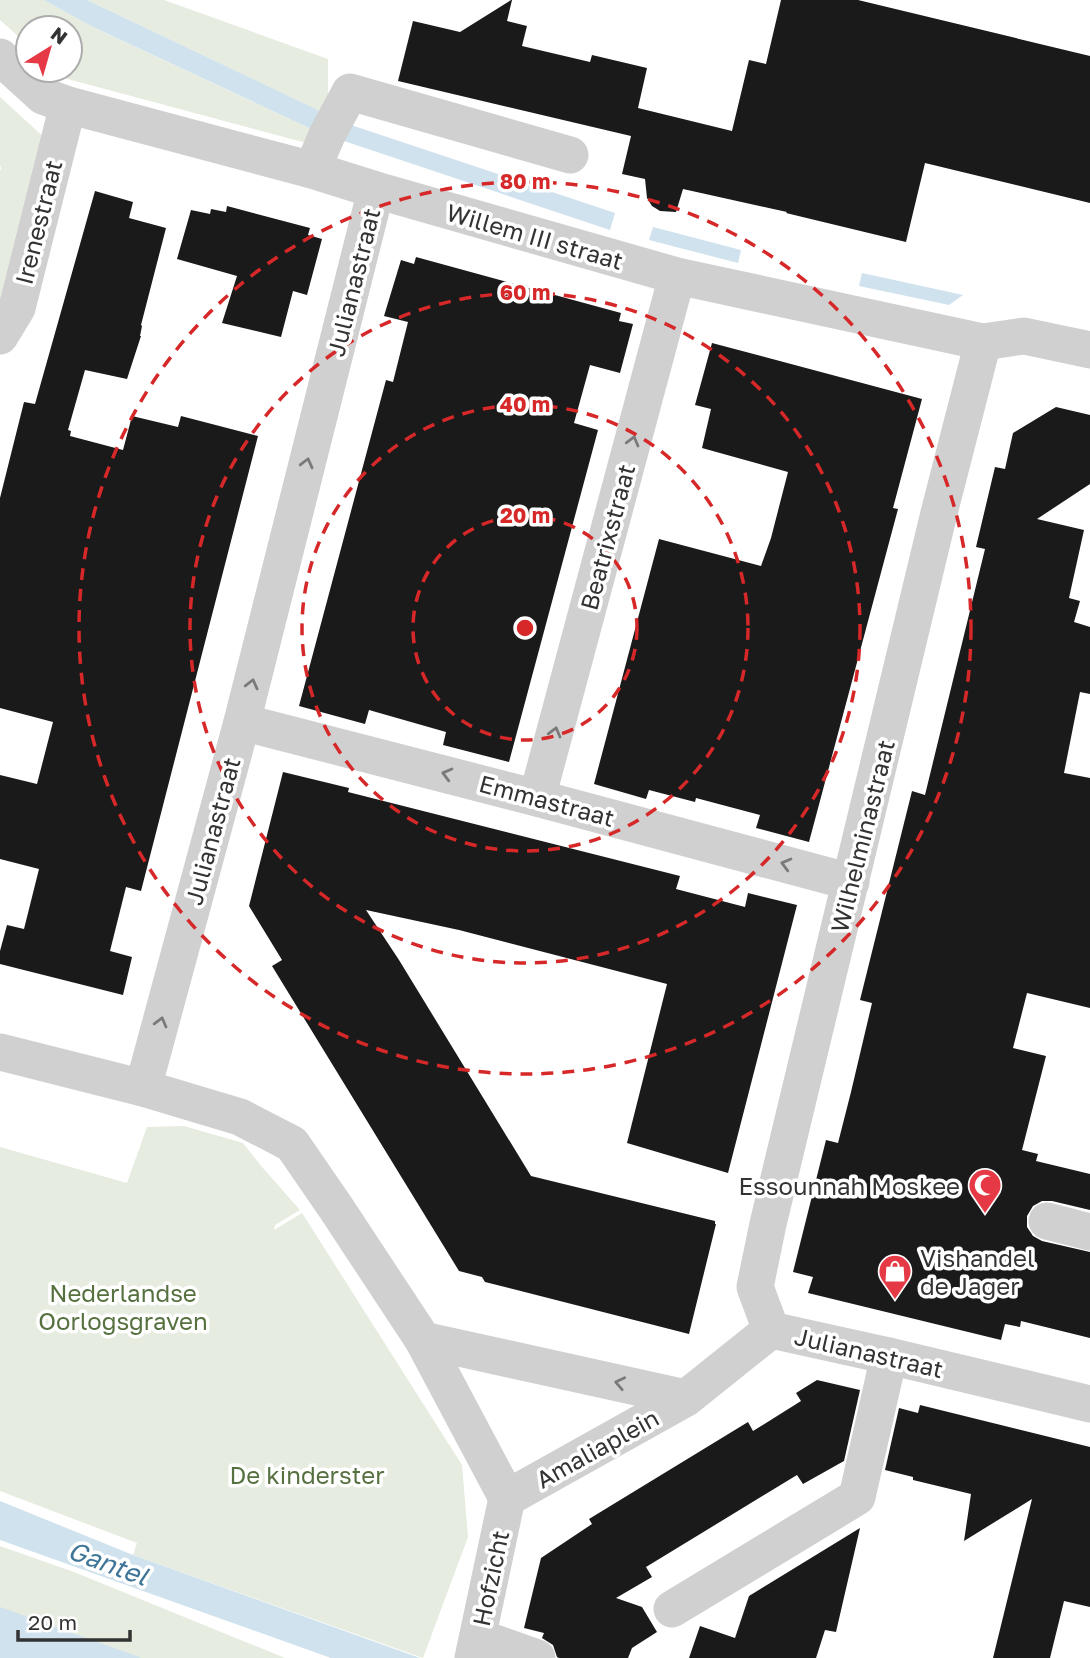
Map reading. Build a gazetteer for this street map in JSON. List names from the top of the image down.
{
  "streets": {
    "street": [
      "Irenestraat",
      "Willem III straat",
      "Julianastraat",
      "Beatrixstraat",
      "Emmastraat",
      "Wilhelminastraat",
      "Amaliaplein",
      "Hofzicht"
    ]
  },
  "crossings": [
    ["Irenestraat", "Willem III straat"],
    ["Willem III straat", "Julianastraat"],
    ["Willem III straat", "Beatrixstraat"],
    ["Willem III straat", "Wilhelminastraat"],
    ["Julianastraat", "Emmastraat"],
    ["Julianastraat", "Wilhelminastraat"],
    ["Julianastraat", "Amaliaplein"],
    ["Beatrixstraat", "Emmastraat"],
    ["Emmastraat", "Wilhelminastraat"],
    ["Amaliaplein", "Hofzicht"]
  ],
  "one_way": ["Julianastraat", "Beatrixstraat", "Emmastraat"],
  "water": ["Gantel"],
  "parks": ["Nederlandse Oorlogsgraven", "De kinderster"],
  "places": {
    "mosque": ["Essounnah Moskee"],
    "shop": ["Vishandel de Jager"]
  },
  "scale_bar": "20 m",
  "north": "top right",
  "rings": [
    "80 m",
    "60 m",
    "40 m",
    "20 m"
  ]
}
